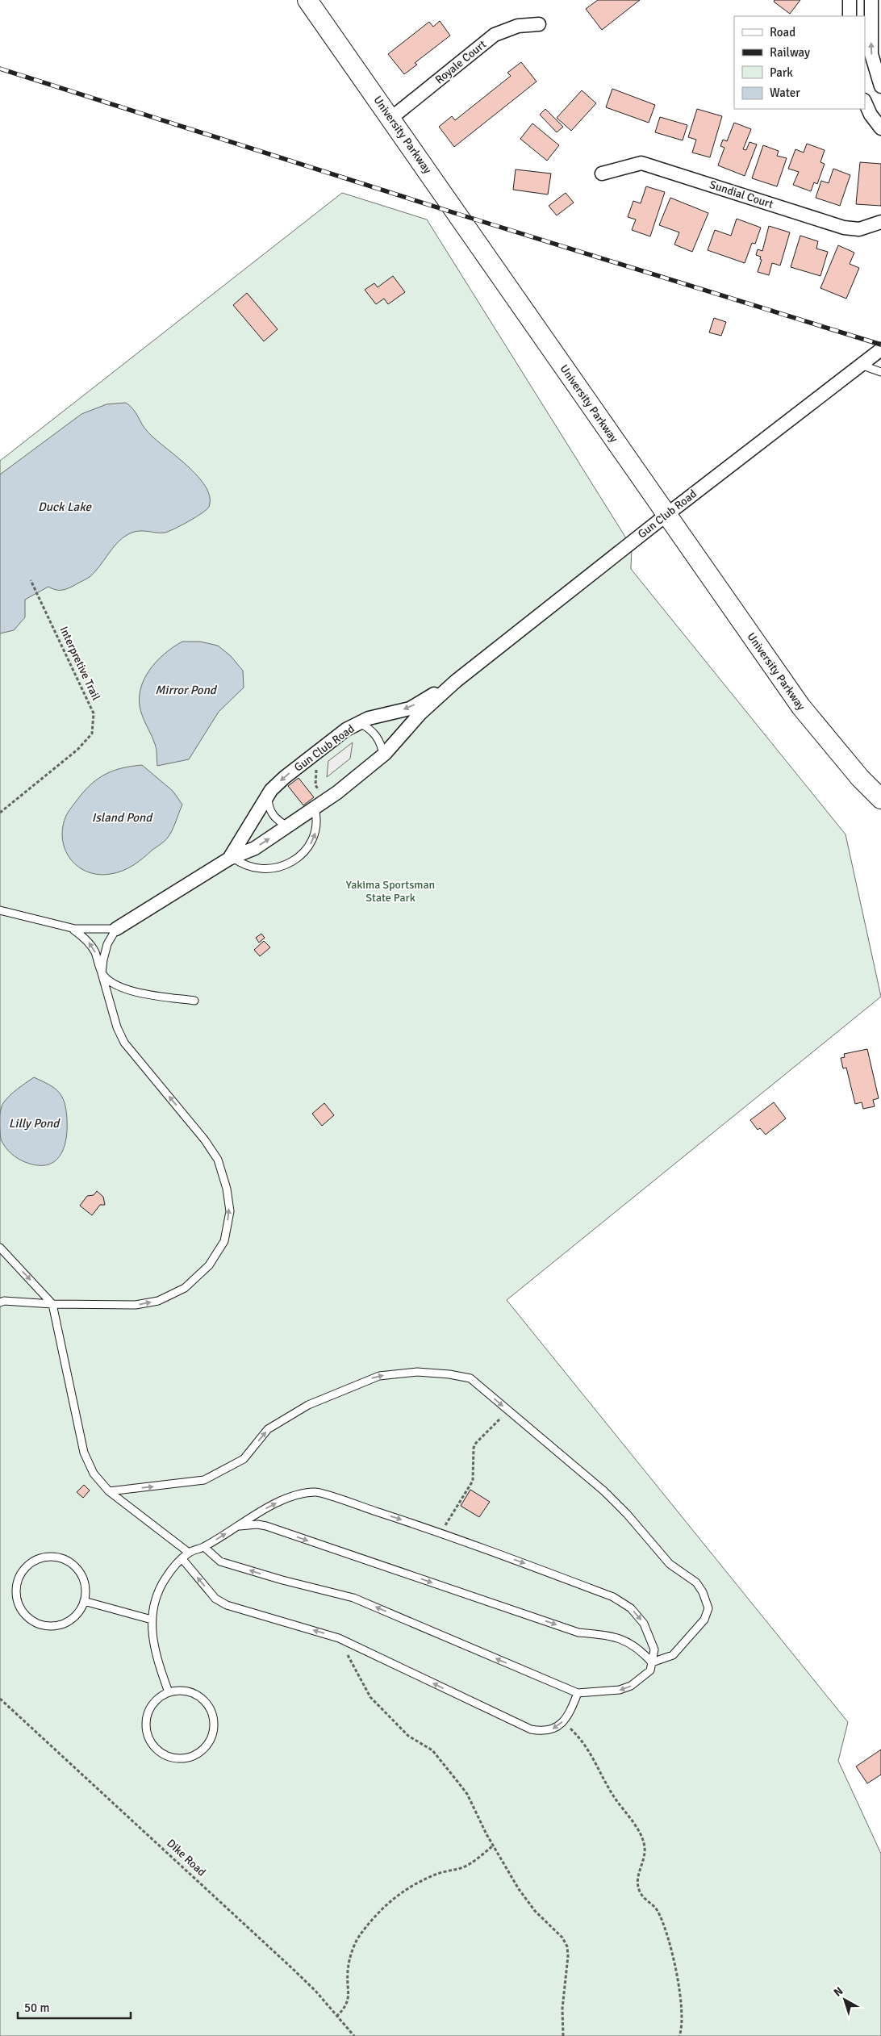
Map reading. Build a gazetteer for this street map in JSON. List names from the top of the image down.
{
  "streets": {
    "main road": ["University Parkway"],
    "street": ["Royale Court", "Sundial Court", "Gun Club Road"],
    "path": ["Interpretive Trail", "Dike Road"]
  },
  "crossings": [
    ["Royale Court", "University Parkway"],
    ["University Parkway", "Gun Club Road"]
  ],
  "water": [
    "Duck Lake",
    "Mirror Pond",
    "Island Pond",
    "Lilly Pond"
  ],
  "parks": ["Yakima Sportsman State Park"],
  "legend": [
    "Road",
    "Railway",
    "Park",
    "Water"
  ],
  "scale_bar": "50 m",
  "north": "top left"
}
